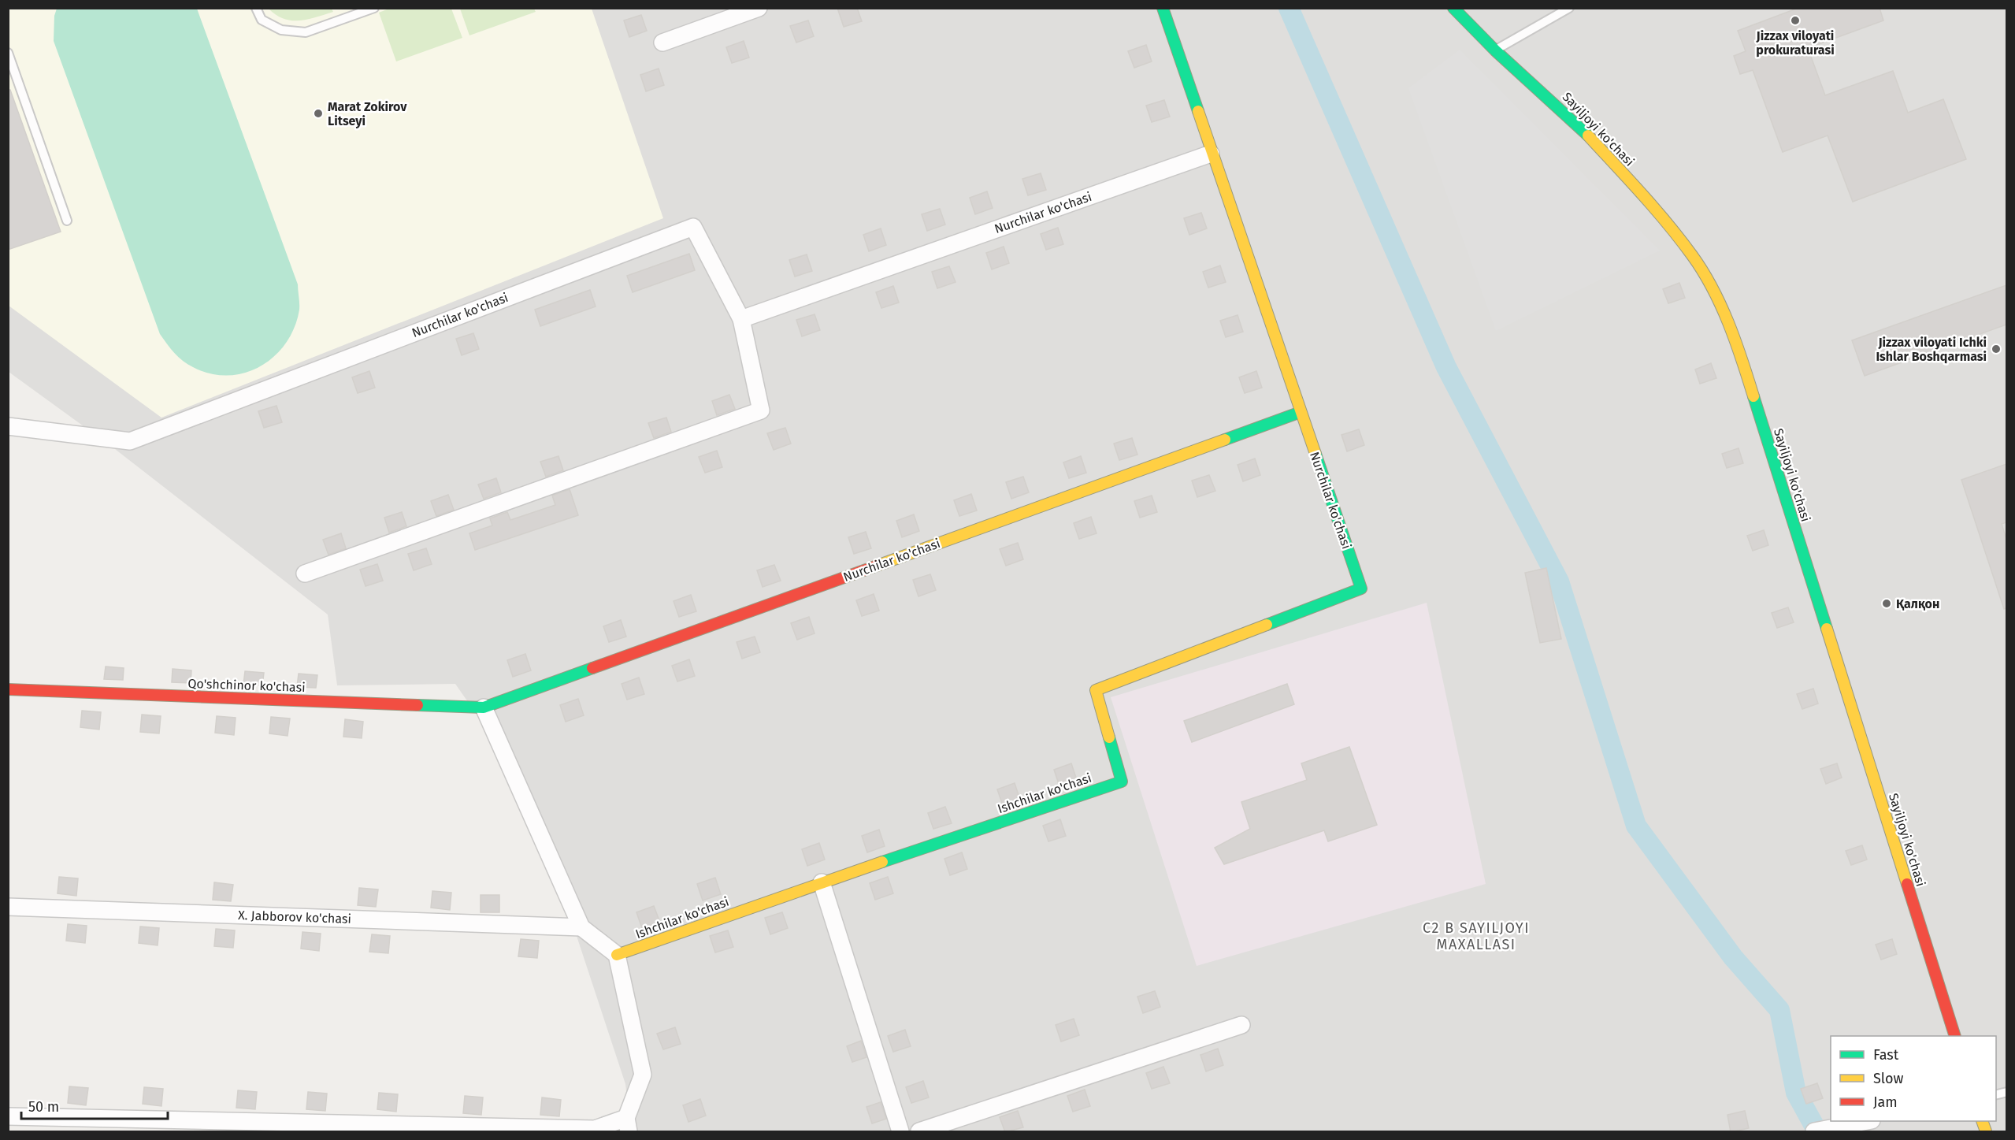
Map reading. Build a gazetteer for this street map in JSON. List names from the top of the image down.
{
  "streets": {
    "street": [
      "Sayiljoyi ko'chasi",
      "Nurchilar ko'chasi",
      "Qo'shchinor ko'chasi",
      "Ishchilar ko'chasi",
      "X. Jabborov ko'chasi"
    ]
  },
  "crossings": [
    ["Nurchilar ko'chasi", "Qo'shchinor ko'chasi"],
    ["Nurchilar ko'chasi", "Ishchilar ko'chasi"]
  ],
  "districts": ["C2 B SAYILJOYI MAXALLASI"],
  "places": [
    "Jizzax viloyati prokuraturasi",
    "Marat Zokirov Litseyi",
    "Jizzax viloyati Ichki Ishlar Boshqarmasi",
    "Қалқон"
  ],
  "legend": ["Fast", "Slow", "Jam"],
  "scale_bar": "50 m"
}
